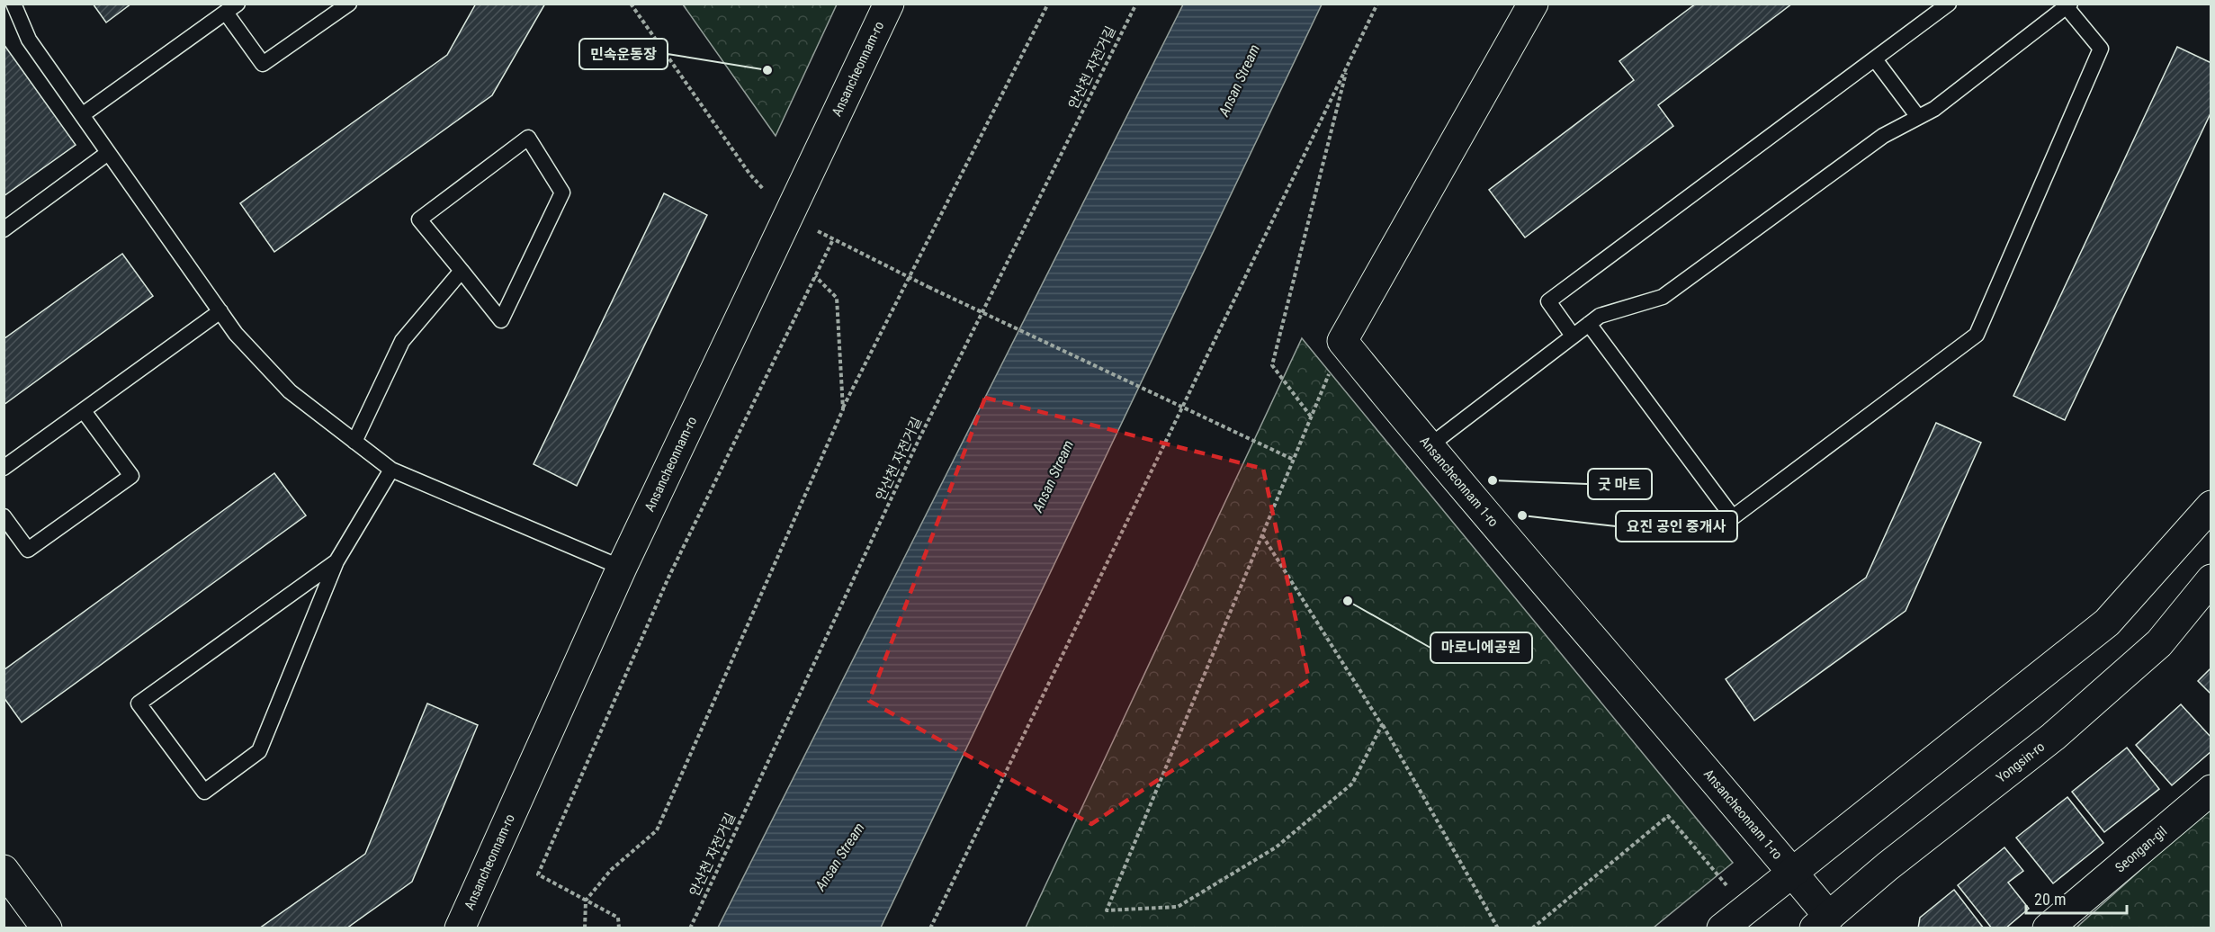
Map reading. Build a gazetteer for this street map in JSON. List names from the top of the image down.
{
  "streets": {
    "street": [
      "Ansancheonnam-ro",
      "Ansancheonnam 1-ro",
      "Yongsin-ro",
      "Seongan-gil"
    ],
    "path": ["안산천 자전거길"]
  },
  "crossings": [
    ["Ansancheonnam 1-ro", "Yongsin-ro"]
  ],
  "water": ["Ansan Stream"],
  "places": [
    "민속운동장",
    "굿 마트",
    "요진 공인 중개사",
    "마로니에공원"
  ],
  "scale_bar": "20 m"
}
